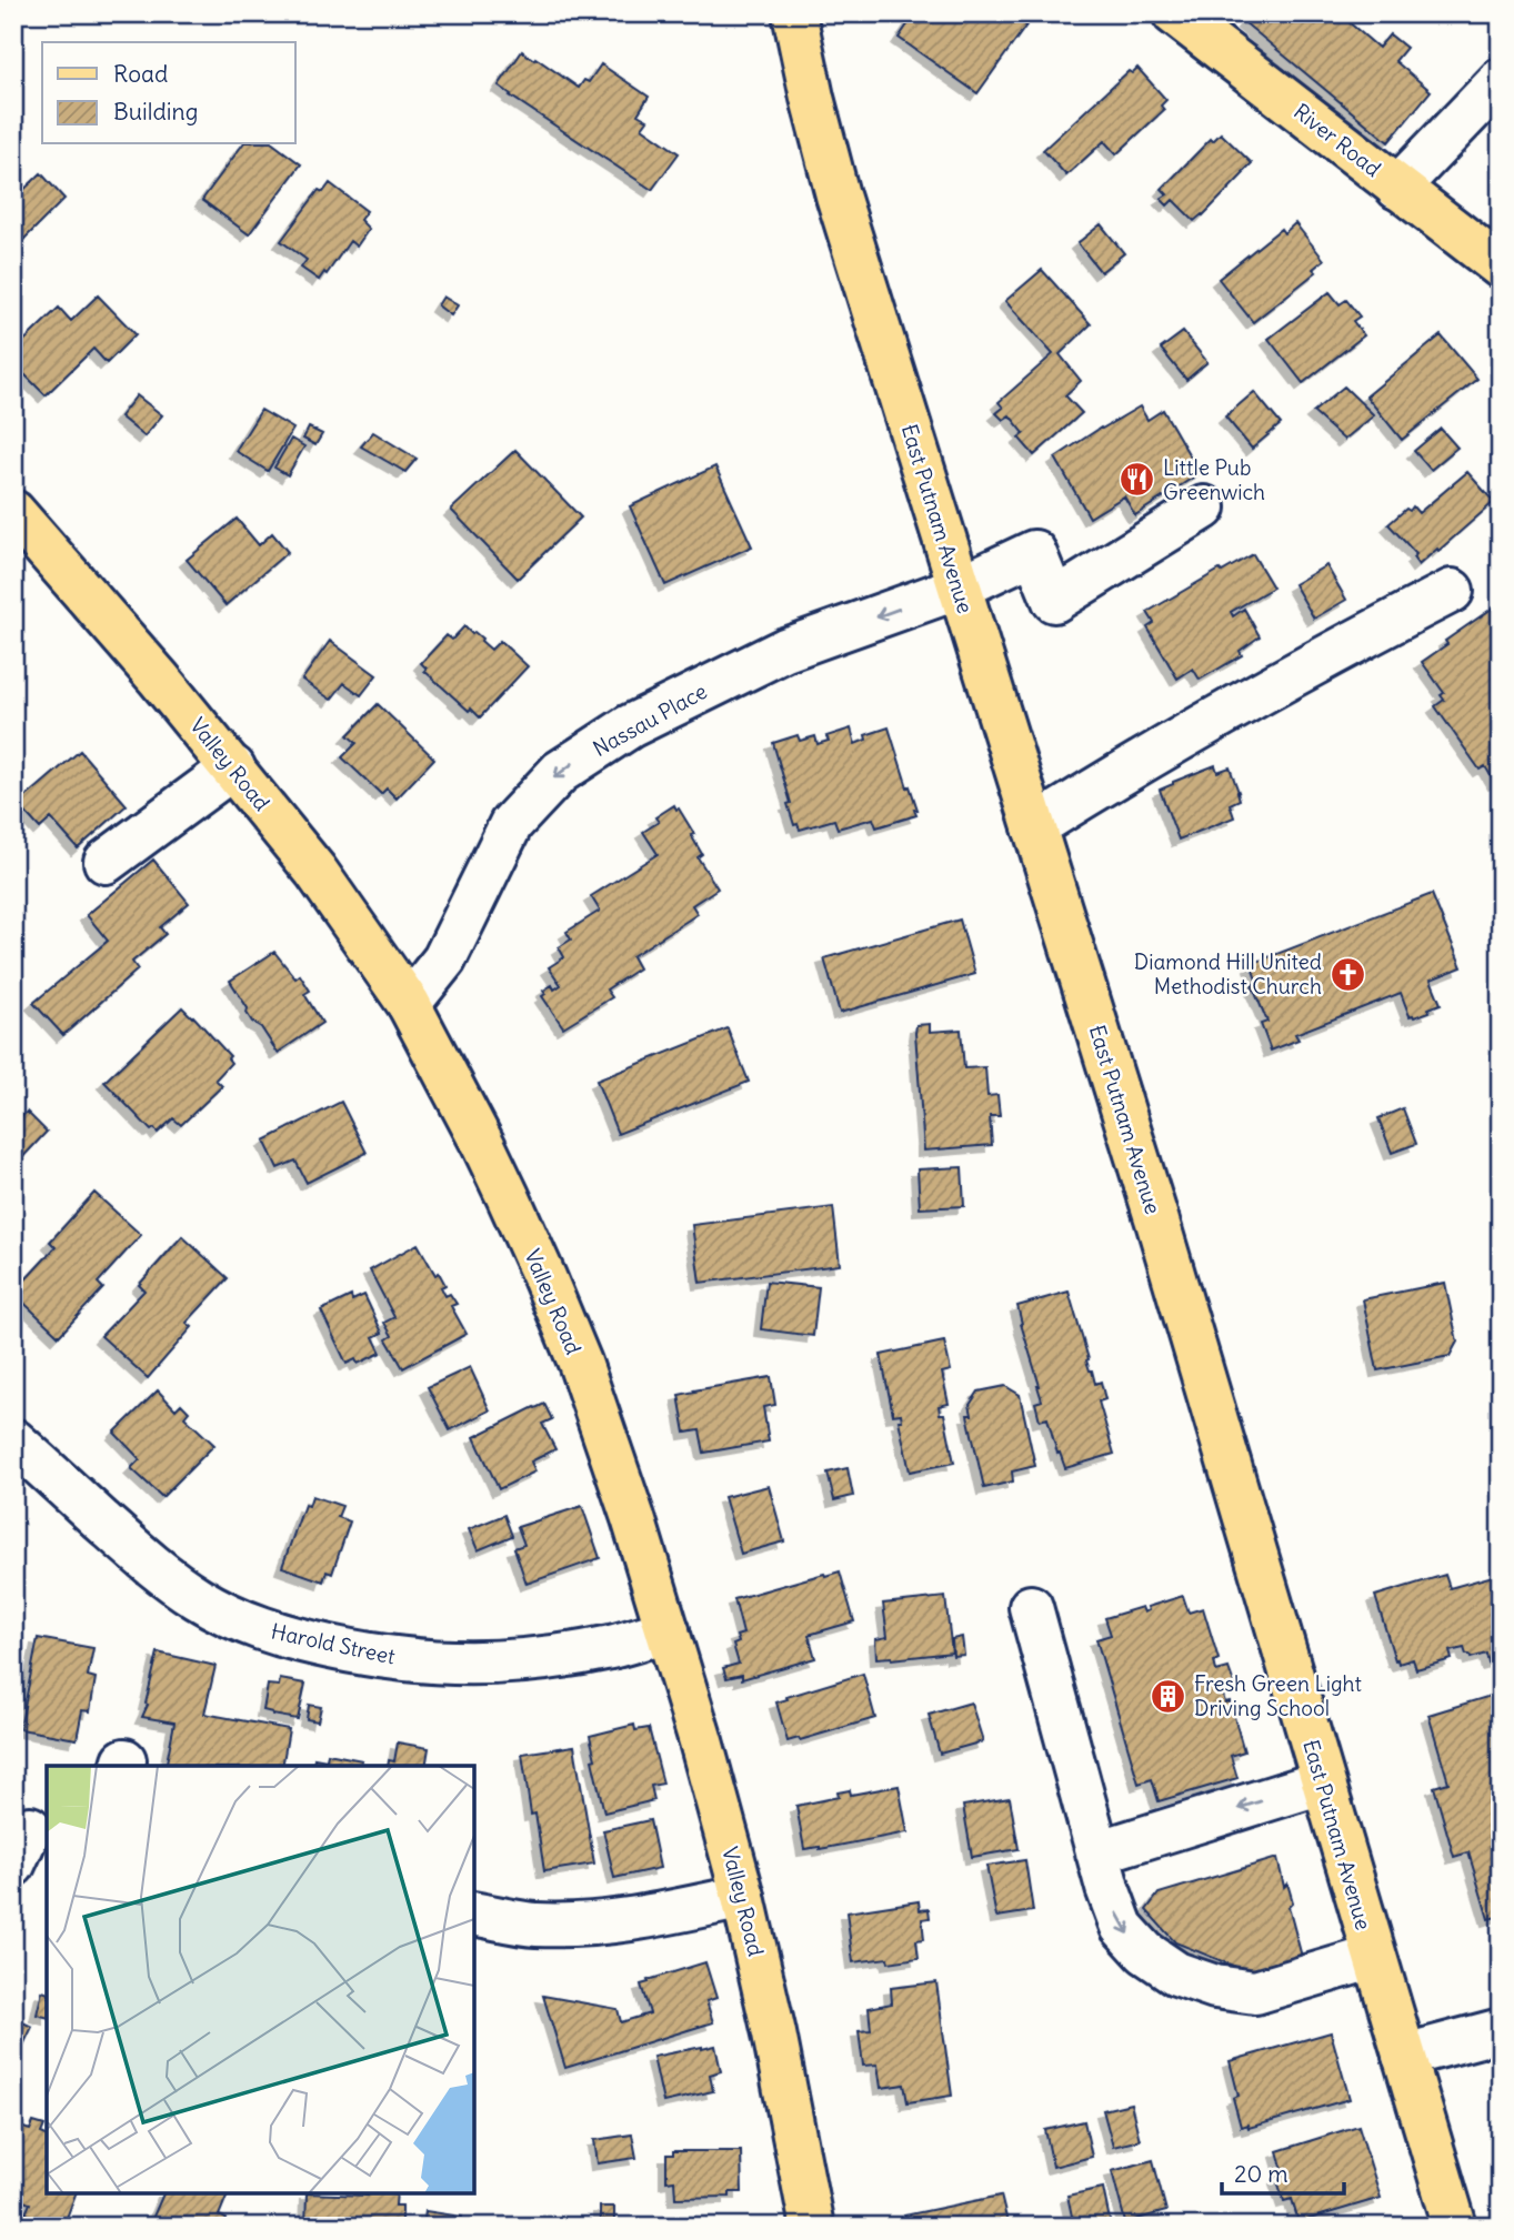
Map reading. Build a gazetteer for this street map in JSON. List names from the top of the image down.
{
  "streets": {
    "main road": ["River Road", "East Putnam Avenue", "Valley Road"],
    "street": ["Nassau Place", "Harold Street"]
  },
  "crossings": [
    ["East Putnam Avenue", "Nassau Place"],
    ["Nassau Place", "Valley Road"],
    ["Valley Road", "Harold Street"]
  ],
  "one_way": ["Nassau Place"],
  "places": {
    "restaurant": ["Little Pub Greenwich"],
    "church": ["Diamond Hill United Methodist Church"],
    "building": ["Fresh Green Light Driving School"]
  },
  "legend": ["Road", "Building"],
  "scale_bar": "20 m"
}
